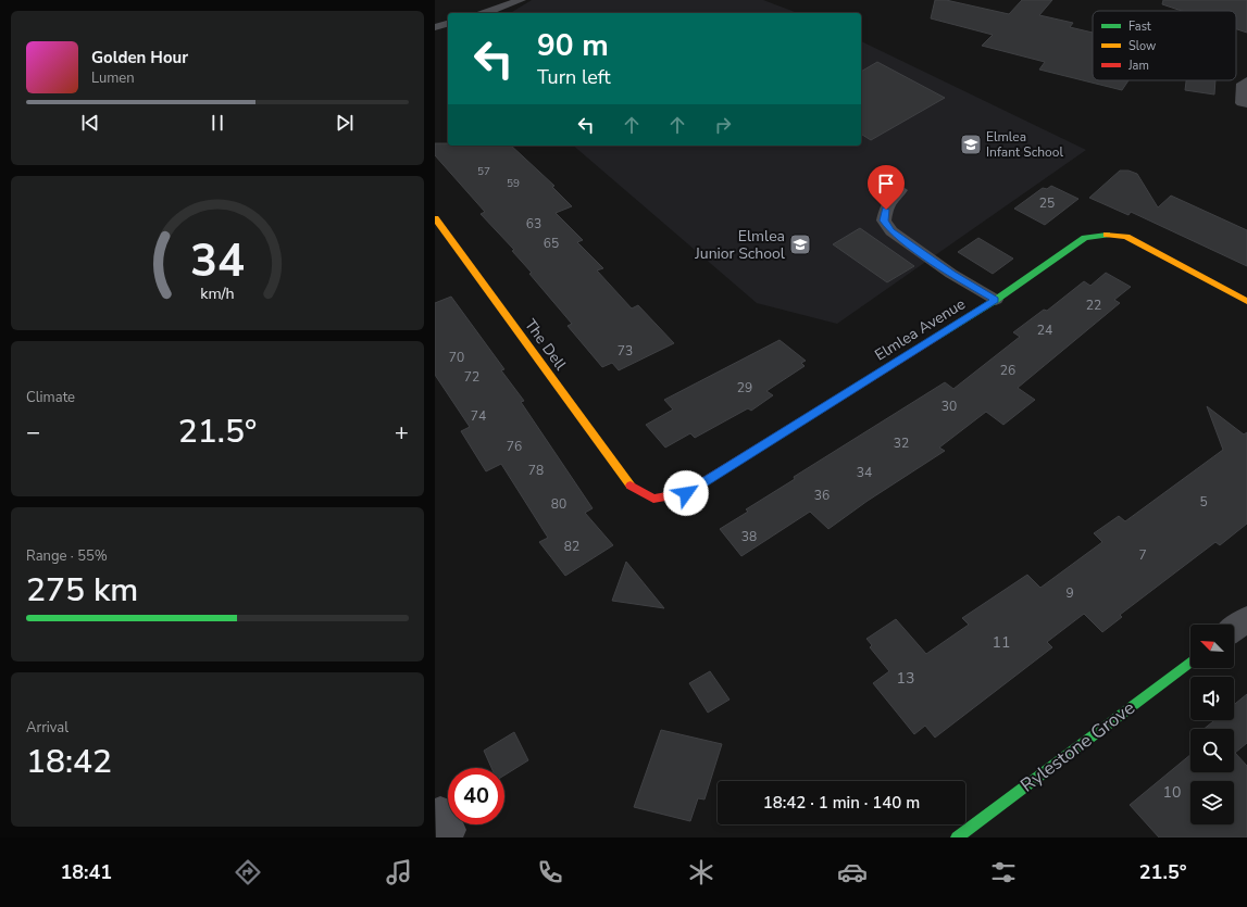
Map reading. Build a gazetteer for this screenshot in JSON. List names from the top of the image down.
{
  "streets": {
    "street": ["Elmlea Avenue", "The Dell", "Rylestone Grove"]
  },
  "crossings": [
    ["Elmlea Avenue", "The Dell"]
  ],
  "places": {
    "school or university": ["Elmlea Infant School", "Elmlea Junior School"]
  },
  "house_numbers": [
    "57",
    "59",
    "25",
    "63",
    "65",
    "22",
    "24",
    "73",
    "70",
    "26",
    "72",
    "29",
    "30",
    "74",
    "32",
    "76",
    "78",
    "34",
    "36",
    "5",
    "80",
    "38",
    "82",
    "7",
    "9",
    "11",
    "13",
    "10"
  ],
  "legend": ["Fast", "Slow", "Jam"],
  "north": "top left",
  "page": {
    "turn": ["90 m", "Turn left"],
    "song": ["Golden Hour", "Lumen"],
    "tile": [
      "Climate",
      ["Range · 55%", "275 km"],
      ["Arrival", "18:42"]
    ],
    "heat": ["−", "21.5°", "+"],
    "limit": "40",
    "trip": "18:42 · 1 min · 140 m",
    "tabs": ["18:41", "21.5°"],
    "gauge": ["34", "km/h"]
  }
}
